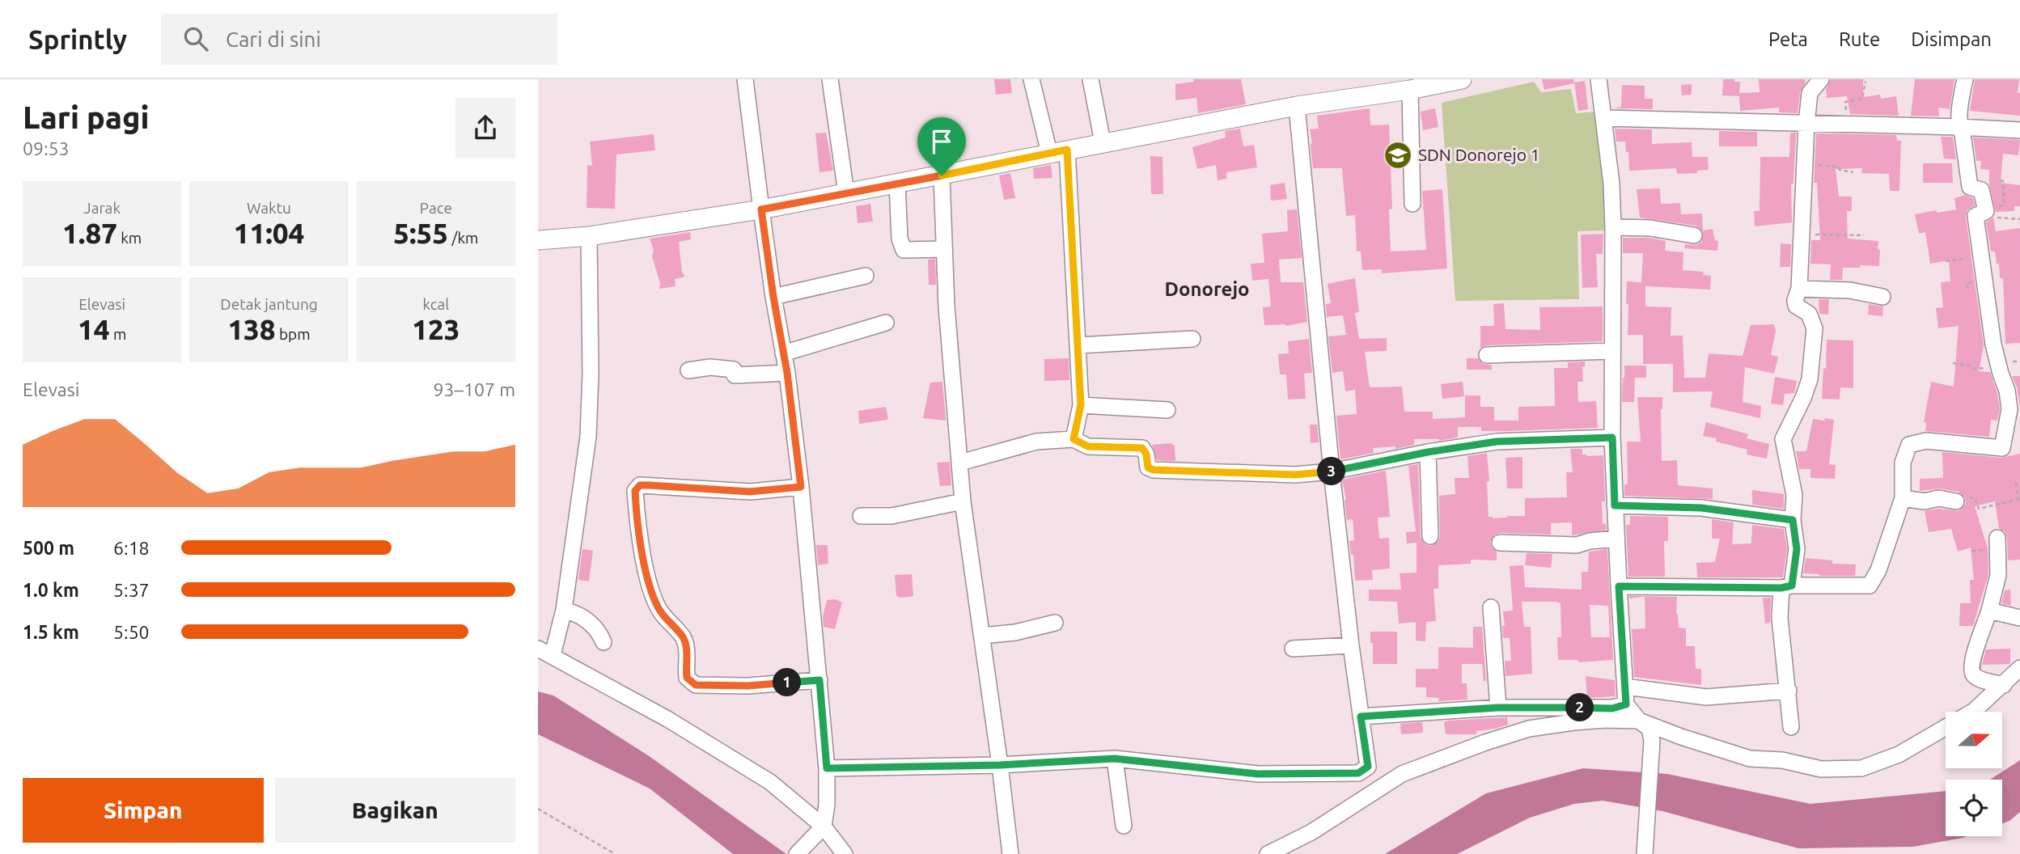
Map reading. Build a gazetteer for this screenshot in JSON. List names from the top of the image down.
{
  "districts": ["Donorejo"],
  "places": {
    "school or university": ["SDN Donorejo 1"]
  },
  "north": "right",
  "page": {
    "header": "Sprintly",
    "search": "Cari di sini",
    "nav": ["Peta", "Rute", "Disimpan"],
    "heading": ["Lari pagi", "09:53"],
    "stats": [
      ["Jarak", "1.87 km"],
      ["Waktu", "11:04"],
      ["Pace", "5:55 /km"],
      ["Elevasi", "14 m"],
      ["Detak jantung", "138 bpm"],
      ["kcal", "123"]
    ],
    "chart": ["Elevasi", "93–107 m"],
    "pins": ["3", "1", "2"],
    "list": [
      {
        "name": "500 m",
        "note": "6:18"
      },
      {
        "name": "1.0 km",
        "note": "5:37"
      },
      {
        "name": "1.5 km",
        "note": "5:50"
      }
    ],
    "buttons": ["Simpan", "Bagikan"]
  }
}
